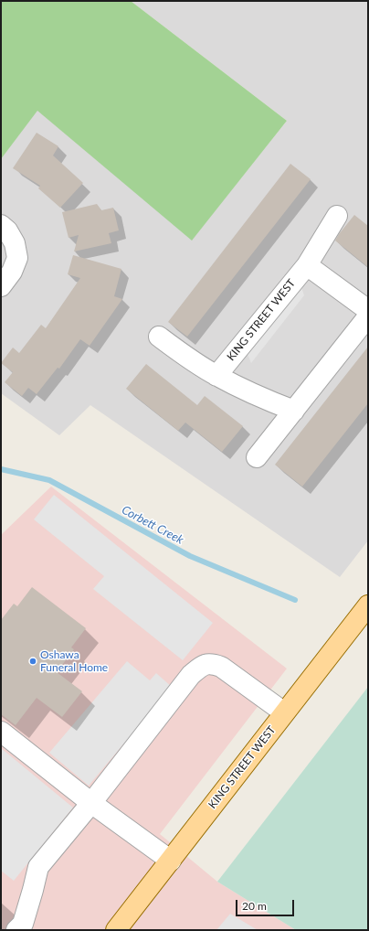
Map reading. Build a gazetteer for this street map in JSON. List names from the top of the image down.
{
  "streets": {
    "main road": ["KING STREET WEST"]
  },
  "water": ["Corbett Creek"],
  "places": ["Oshawa Funeral Home"],
  "scale_bar": "20 m"
}
